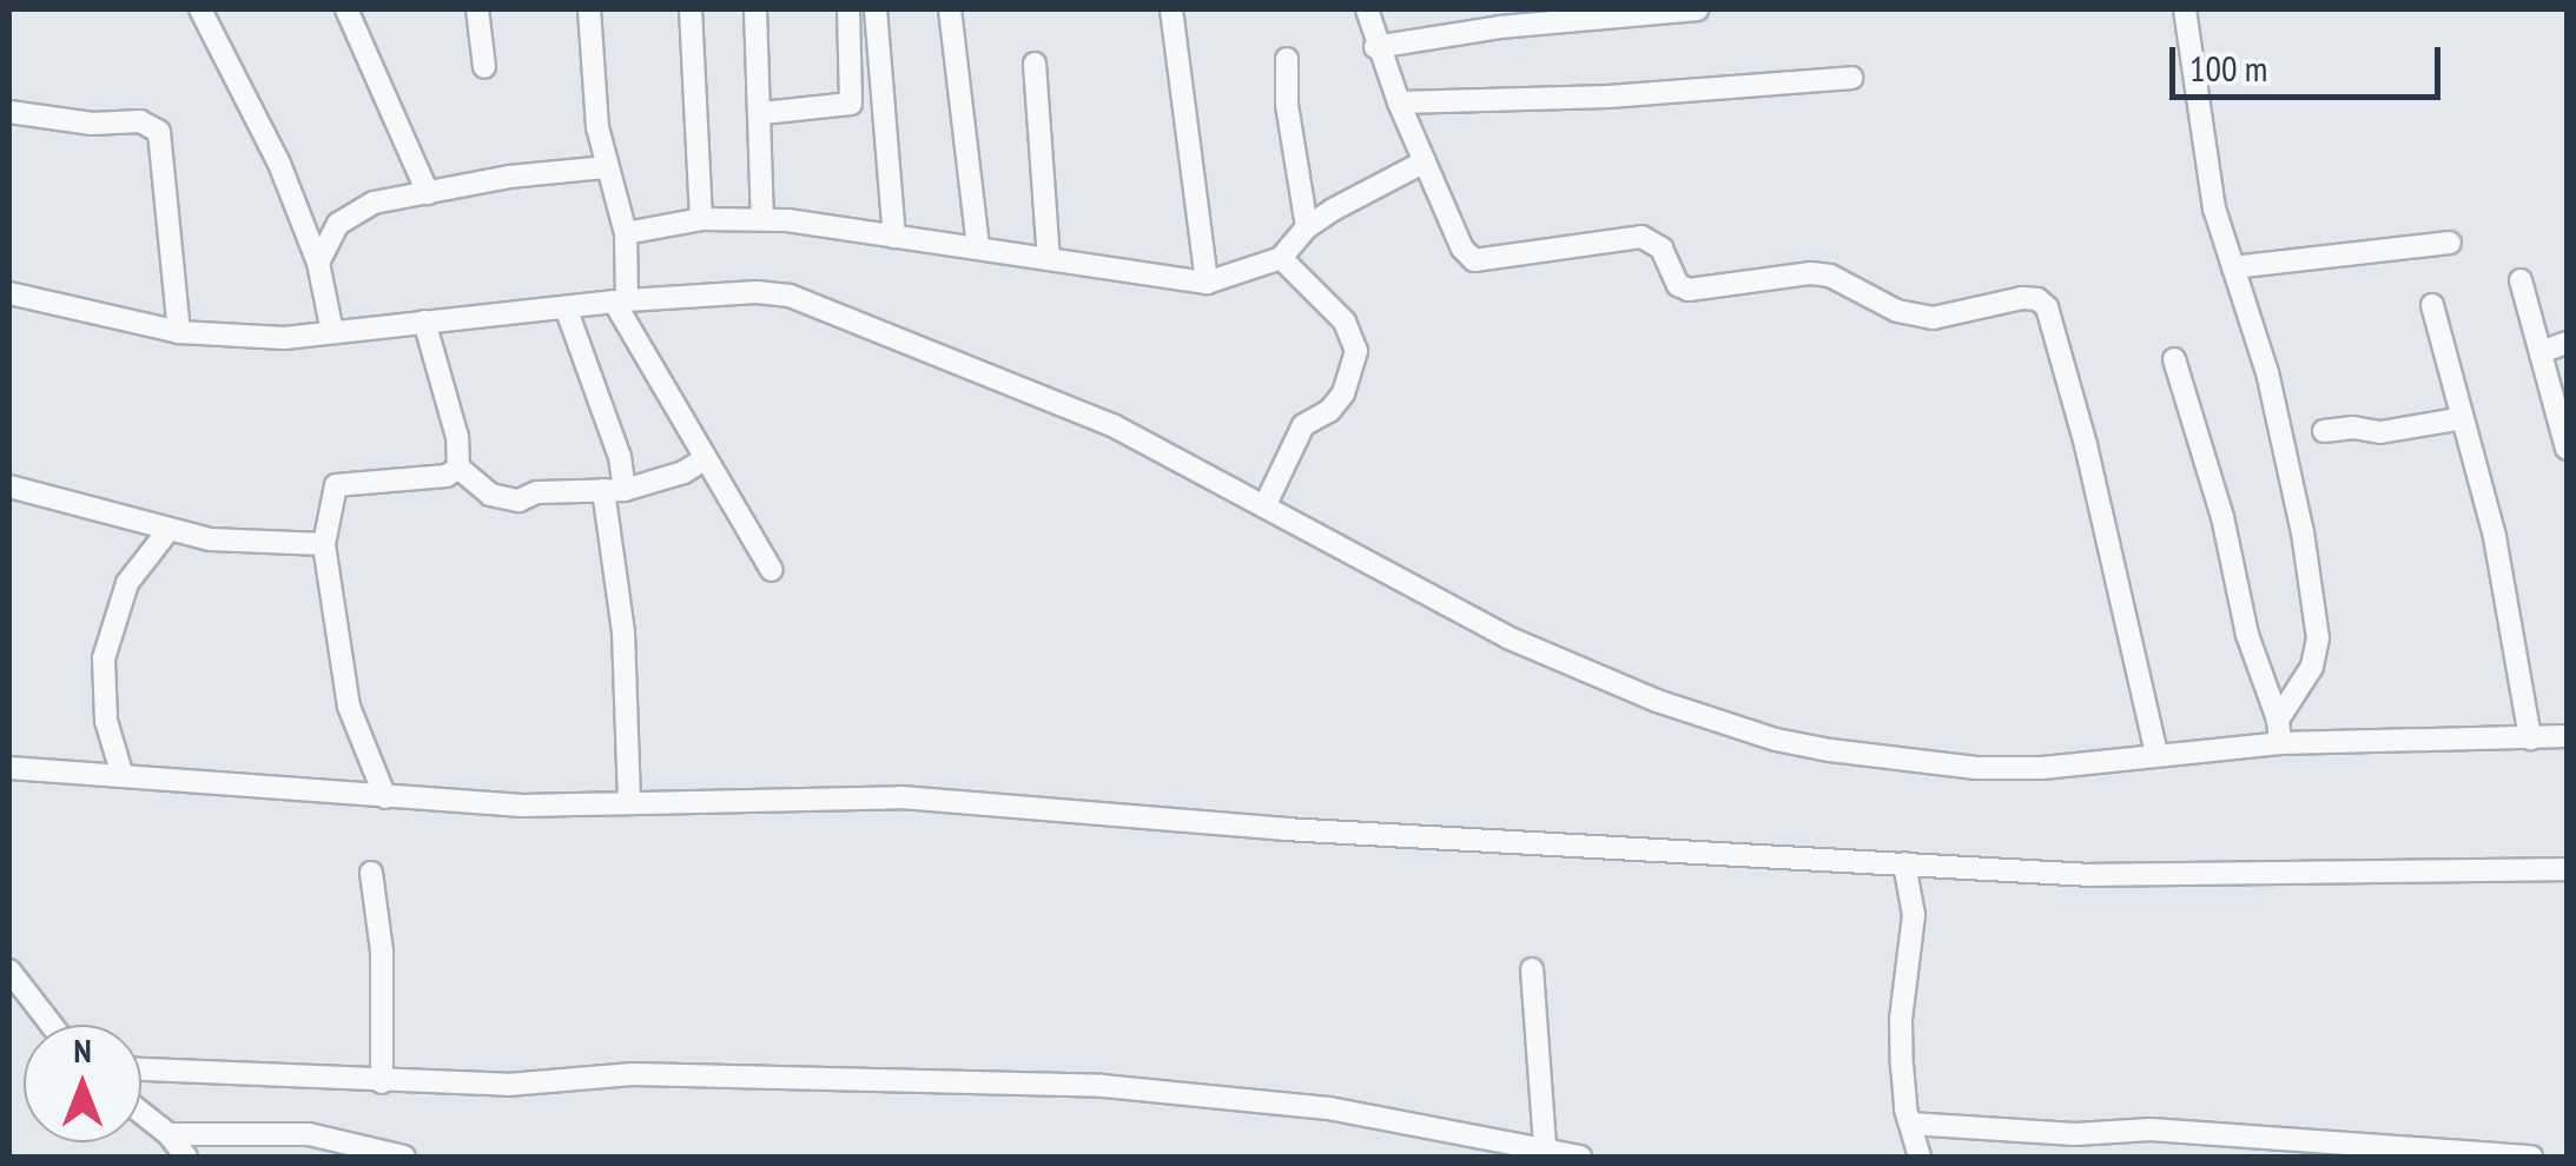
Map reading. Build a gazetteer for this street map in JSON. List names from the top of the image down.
{
  "scale_bar": "100 m",
  "north": "top"
}
